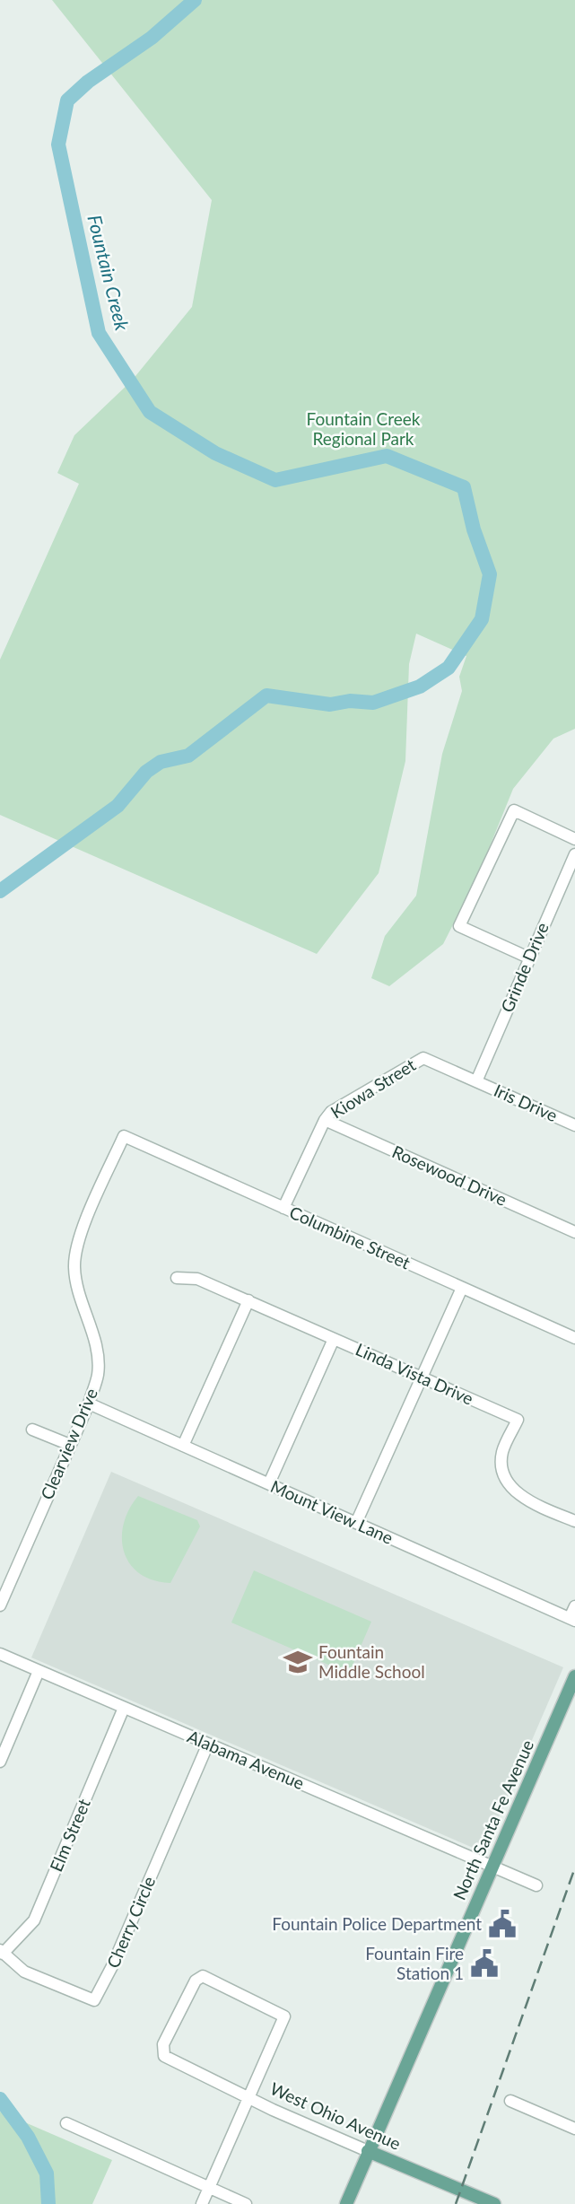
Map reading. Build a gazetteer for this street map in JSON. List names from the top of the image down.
{
  "streets": {
    "main road": ["North Santa Fe Avenue", "West Ohio Avenue"],
    "street": [
      "Grinde Drive",
      "Kiowa Street",
      "Iris Drive",
      "Rosewood Drive",
      "Columbine Street",
      "Linda Vista Drive",
      "Clearview Drive",
      "Mount View Lane",
      "Alabama Avenue",
      "Elm Street",
      "Cherry Circle"
    ]
  },
  "crossings": [
    ["Grinde Drive", "Kiowa Street"],
    ["Grinde Drive", "Iris Drive"],
    ["Kiowa Street", "Iris Drive"],
    ["Kiowa Street", "Rosewood Drive"],
    ["Kiowa Street", "Columbine Street"],
    ["Columbine Street", "Clearview Drive"],
    ["Clearview Drive", "Mount View Lane"],
    ["Alabama Avenue", "North Santa Fe Avenue"],
    ["Alabama Avenue", "Elm Street"],
    ["Alabama Avenue", "Cherry Circle"],
    ["North Santa Fe Avenue", "West Ohio Avenue"],
    ["Elm Street", "Cherry Circle"]
  ],
  "water": ["Fountain Creek"],
  "parks": ["Fountain Creek Regional Park"],
  "places": {
    "school or university": ["Fountain Middle School"],
    "public building": ["Fountain Police Department", "Fountain Fire Station 1"]
  }
}
